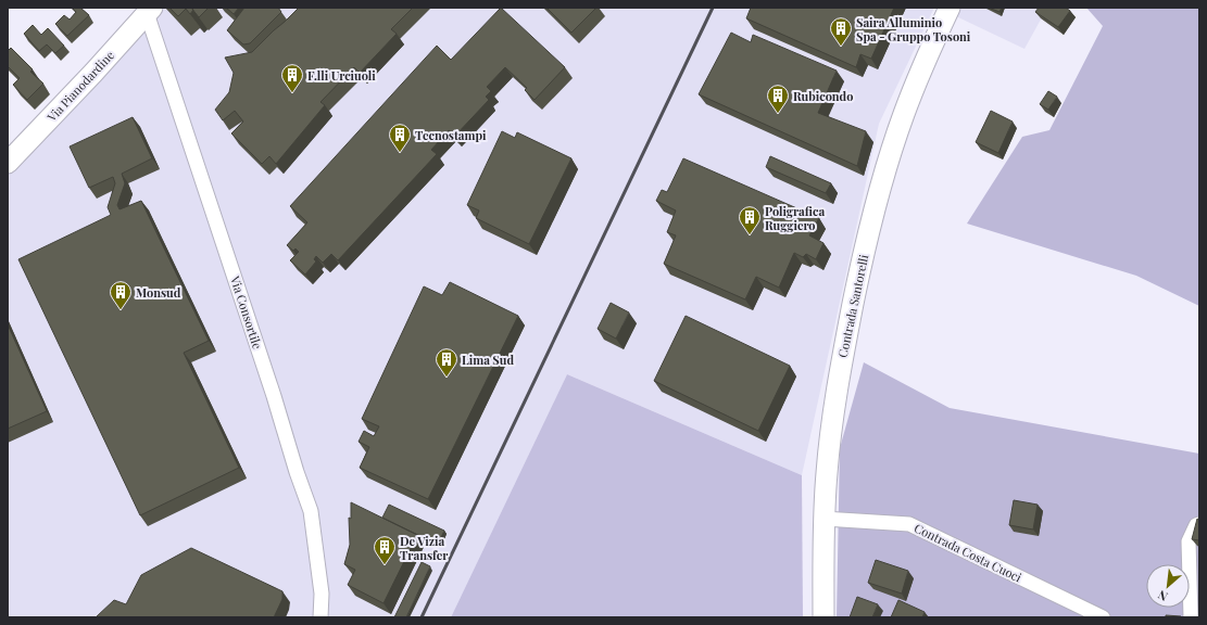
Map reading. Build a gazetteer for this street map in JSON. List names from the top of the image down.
{
  "streets": {
    "main road": ["Via Pianodardine", "Contrada Santorelli"],
    "street": ["Via Consortile", "Contrada Costa Cuoci"]
  },
  "crossings": [
    ["Via Pianodardine", "Via Consortile"],
    ["Contrada Santorelli", "Contrada Costa Cuoci"]
  ],
  "places": {
    "building": [
      "Saira Alluminio Spa - Gruppo Tosoni",
      "F.lli Urciuoli",
      "Rubicondo",
      "Tecnostampi",
      "Poligrafica Ruggiero",
      "Monsud",
      "Lima Sud",
      "De Vizia Transfer"
    ]
  },
  "north": "bottom left"
}
